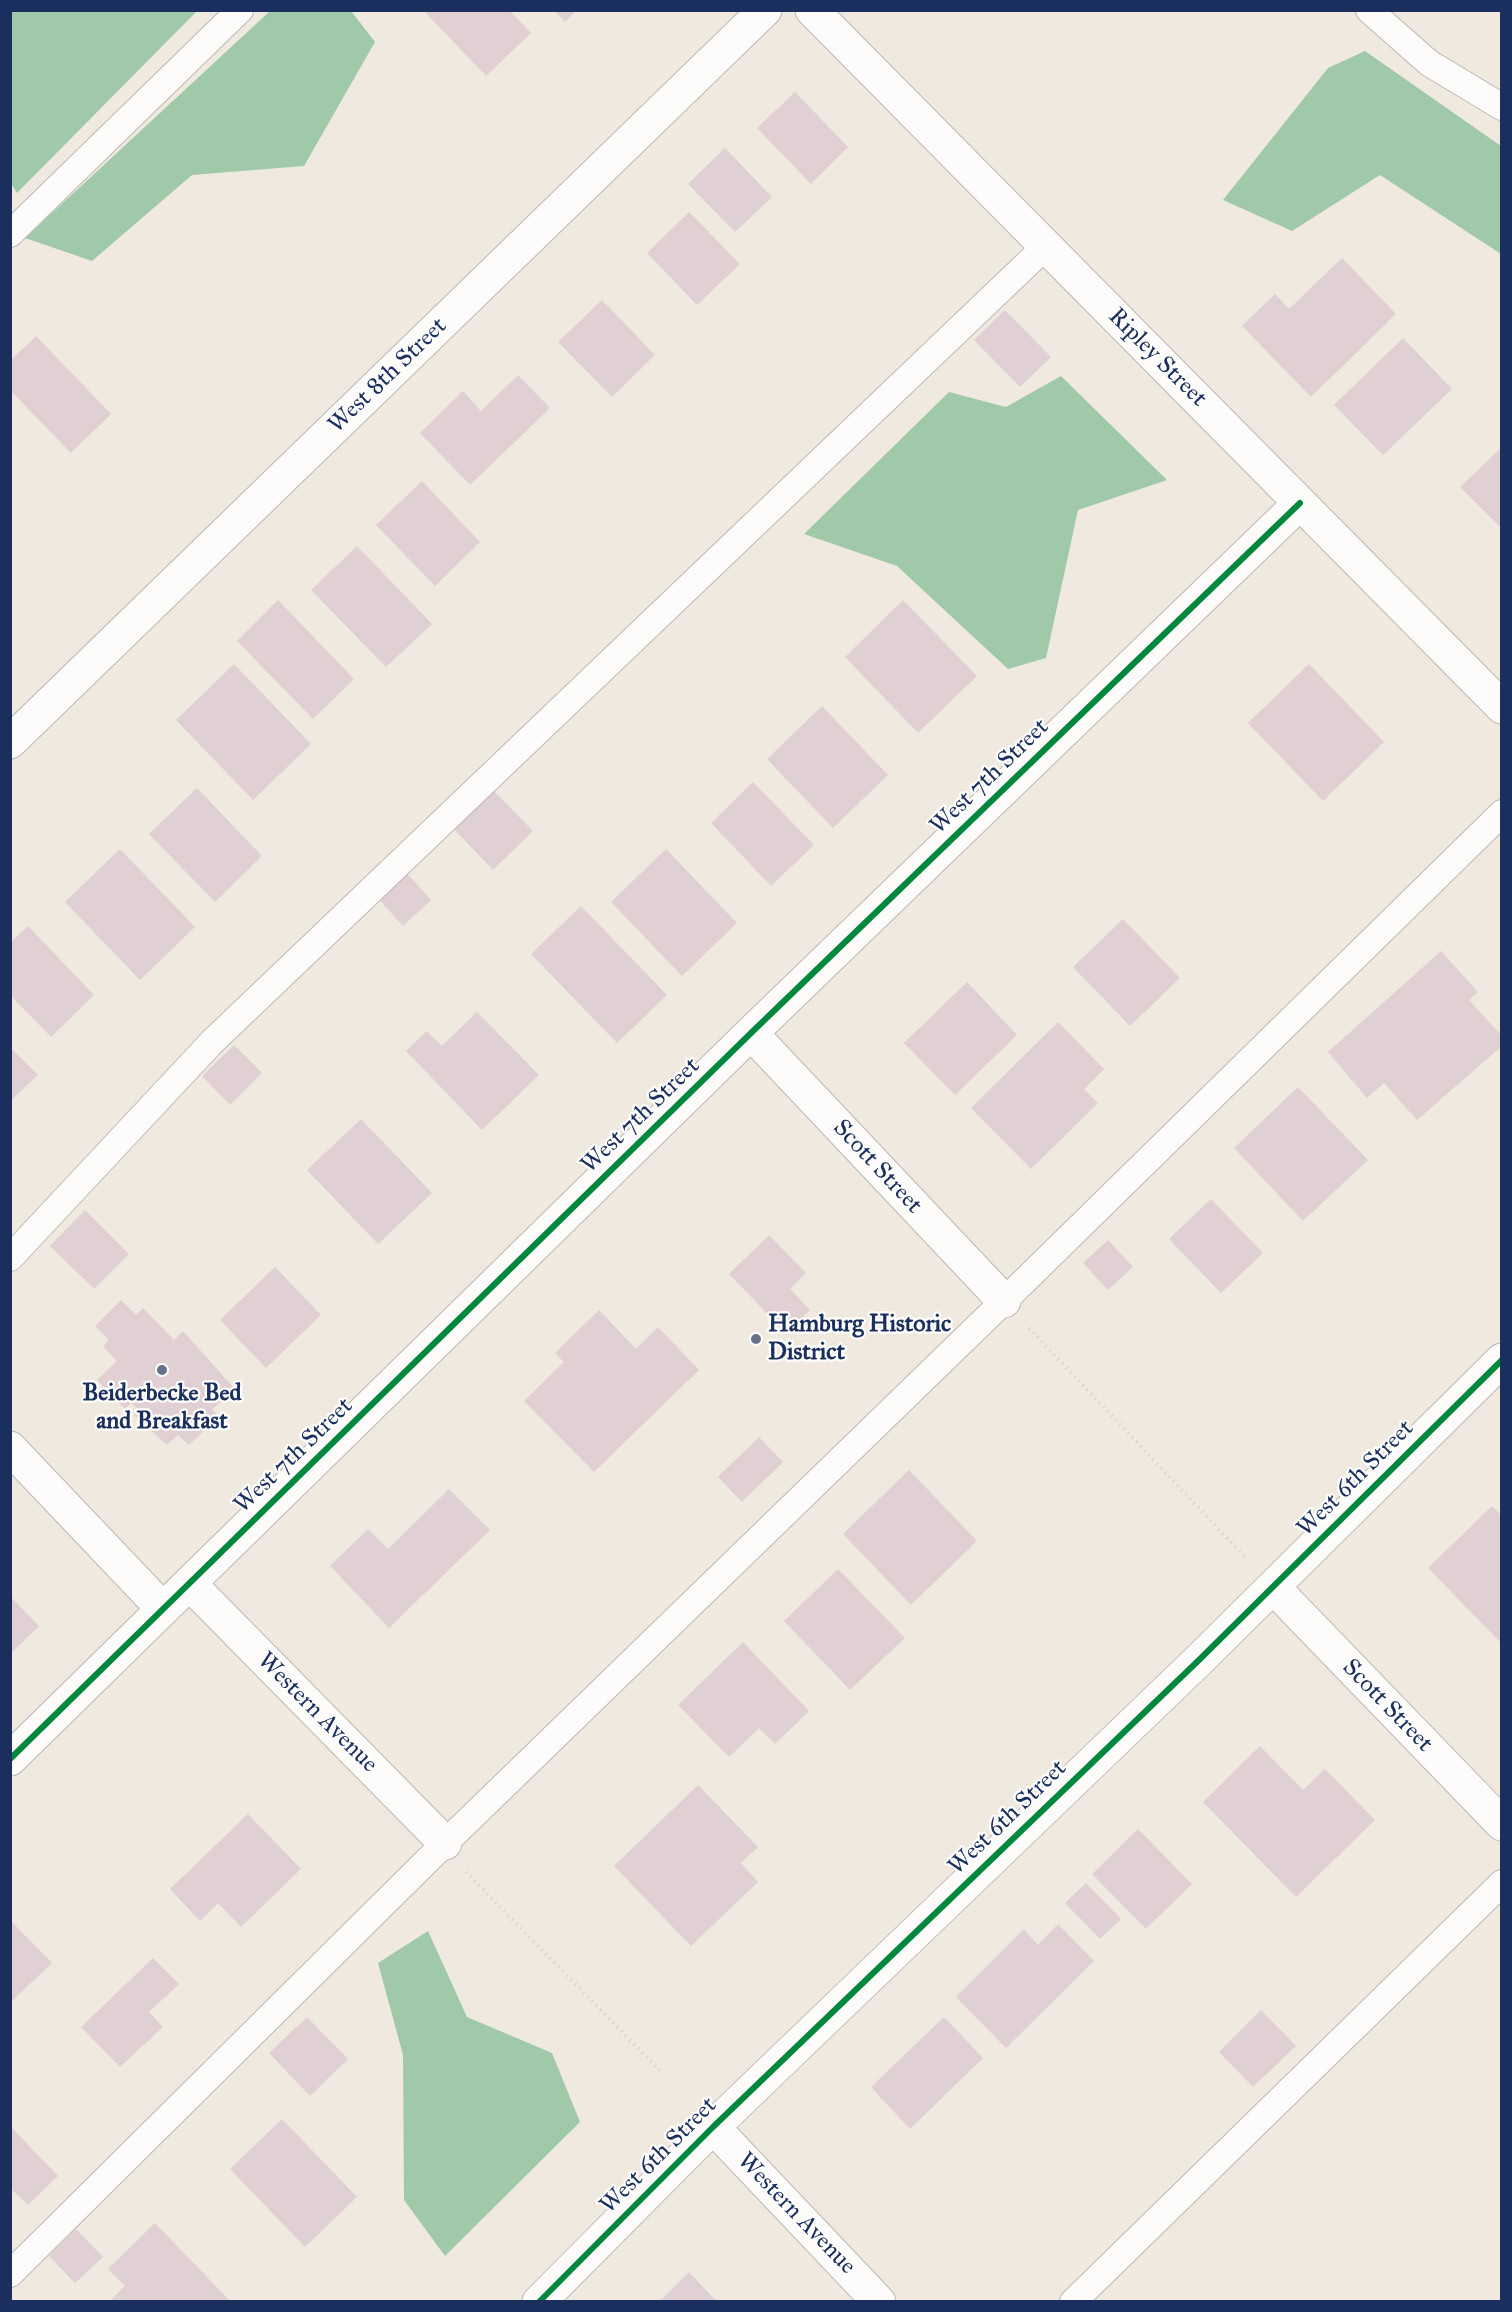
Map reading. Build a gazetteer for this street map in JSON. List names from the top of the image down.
{
  "streets": {
    "street": [
      "Ripley Street",
      "West 8th Street",
      "West 7th Street",
      "Scott Street",
      "West 6th Street",
      "Western Avenue"
    ]
  },
  "crossings": [
    ["Ripley Street", "West 7th Street"],
    ["West 7th Street", "Scott Street"],
    ["West 7th Street", "Western Avenue"],
    ["Scott Street", "West 6th Street"],
    ["West 6th Street", "Western Avenue"]
  ],
  "places": ["Hamburg Historic District", "Beiderbecke Bed and Breakfast"]
}
